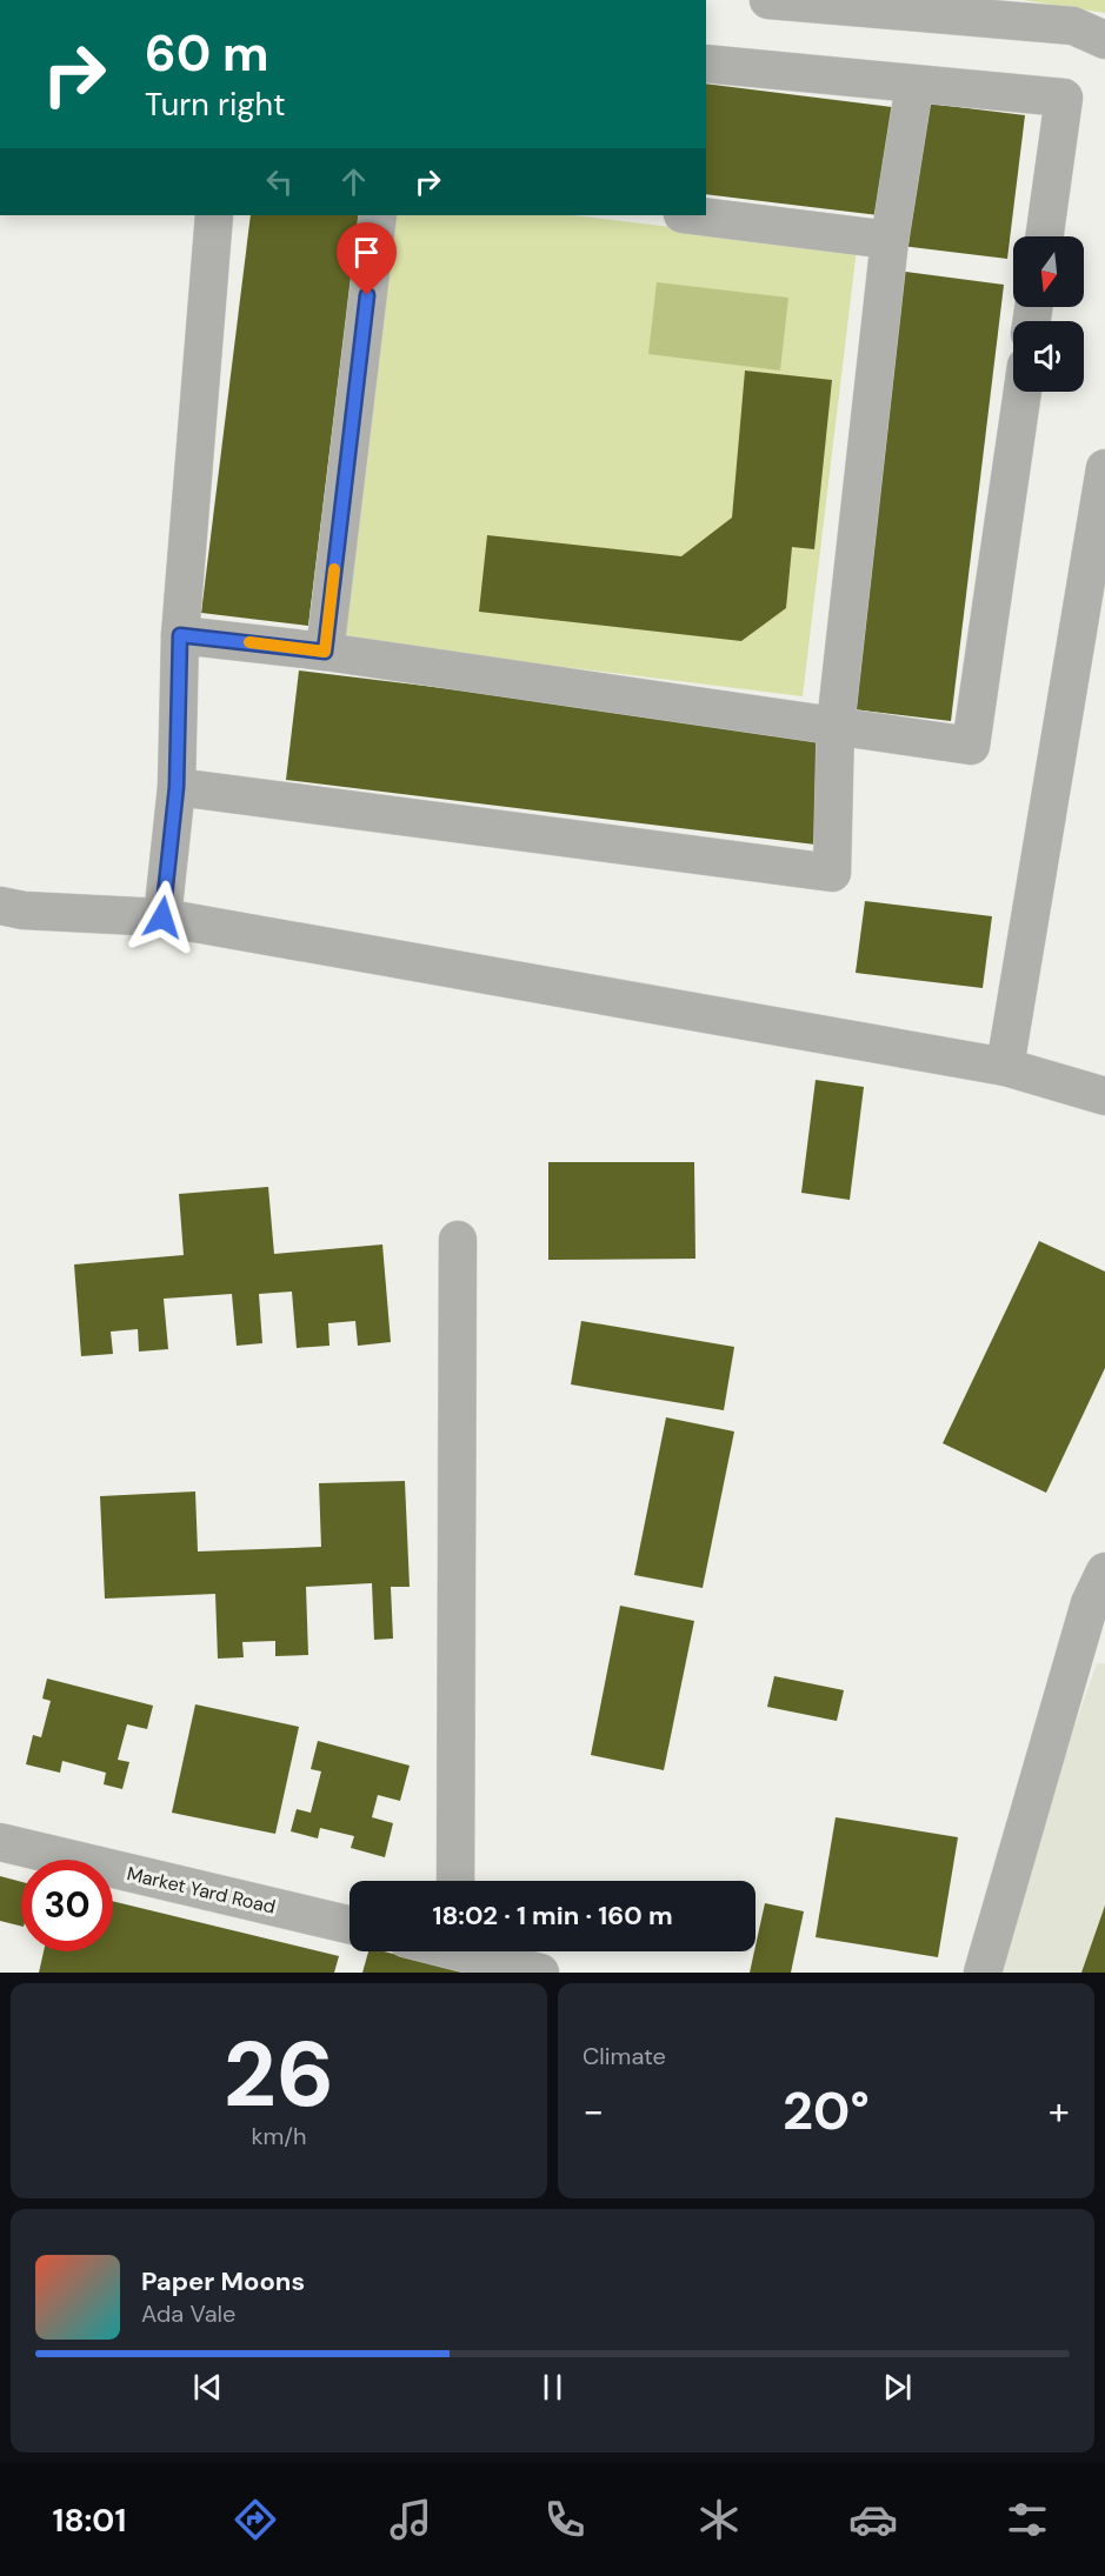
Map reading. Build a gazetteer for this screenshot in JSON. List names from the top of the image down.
{
  "streets": {
    "street": ["Market Yard Road"]
  },
  "north": "bottom",
  "page": {
    "turn": ["60 m", "Turn right"],
    "limit": "30",
    "trip": "18:02 · 1 min · 160 m",
    "tile": [
      ["26", "km/h"],
      "Climate"
    ],
    "heat": ["−", "20°", "+"],
    "song": ["Paper Moons", "Ada Vale"],
    "tabs": "18:01"
  }
}
